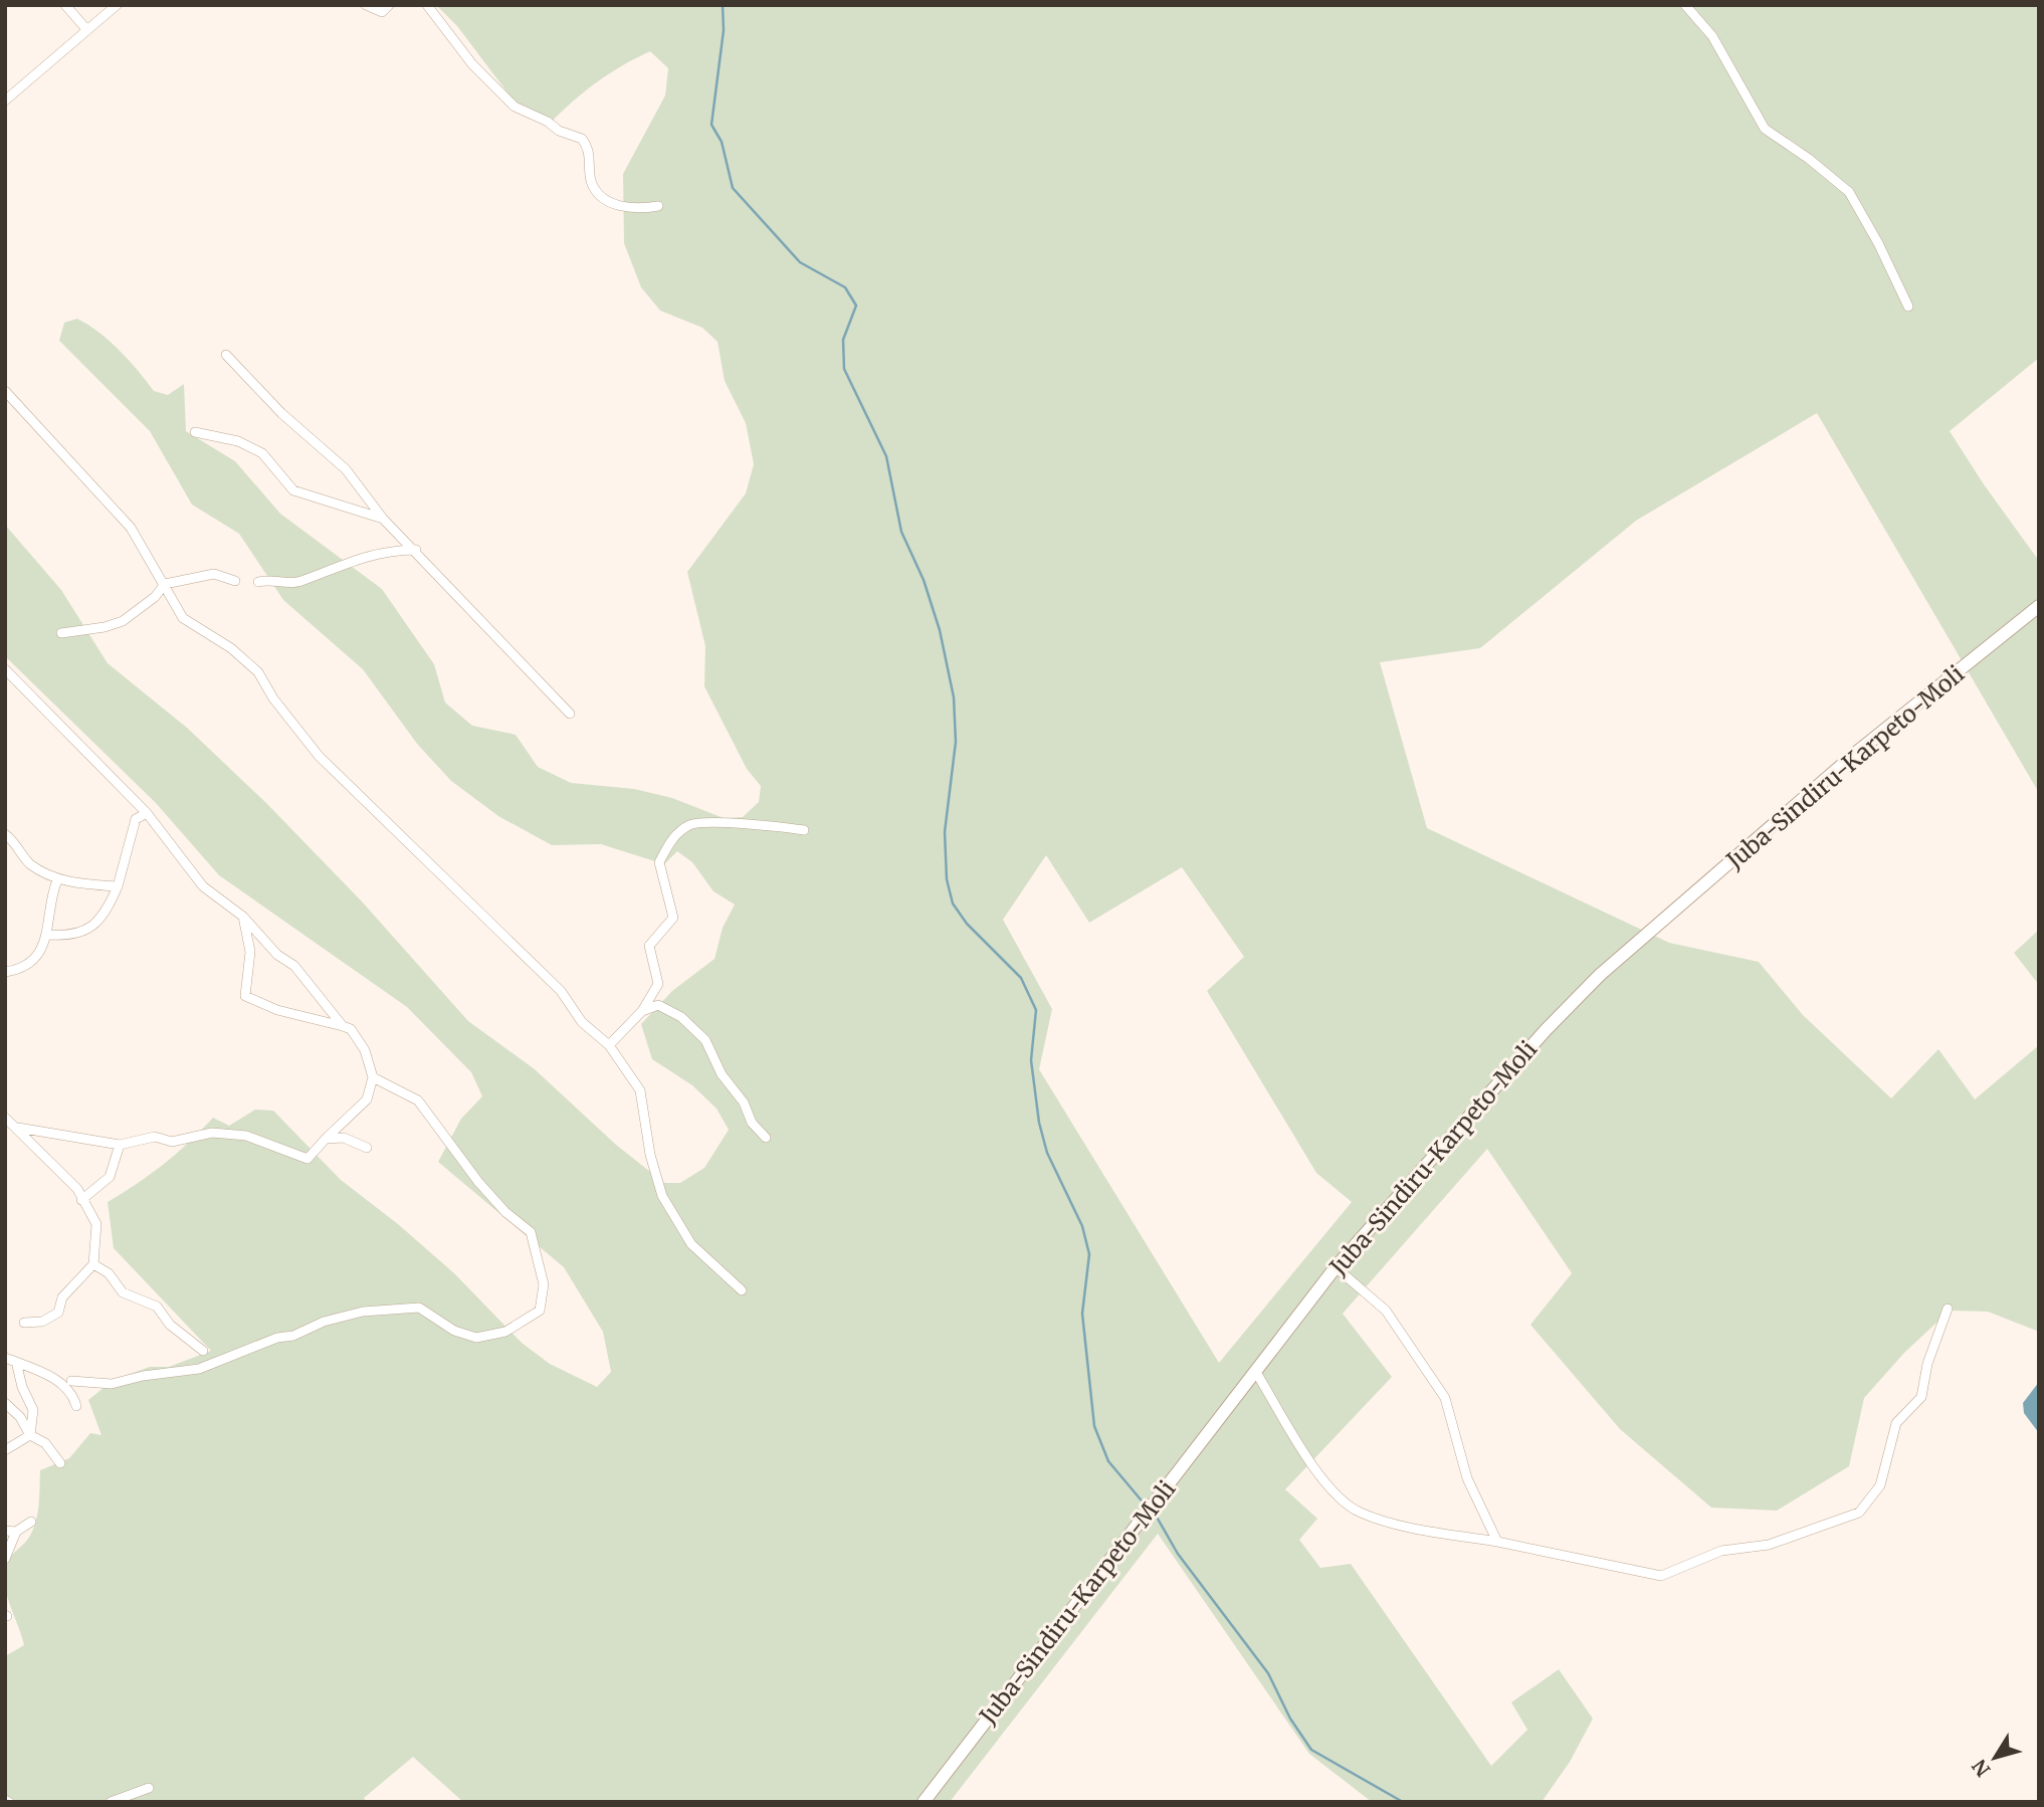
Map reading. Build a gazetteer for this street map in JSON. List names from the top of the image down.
{
  "streets": {
    "main road": ["Juba-Sindiru-Karpeto-Moli"]
  },
  "north": "bottom left"
}
